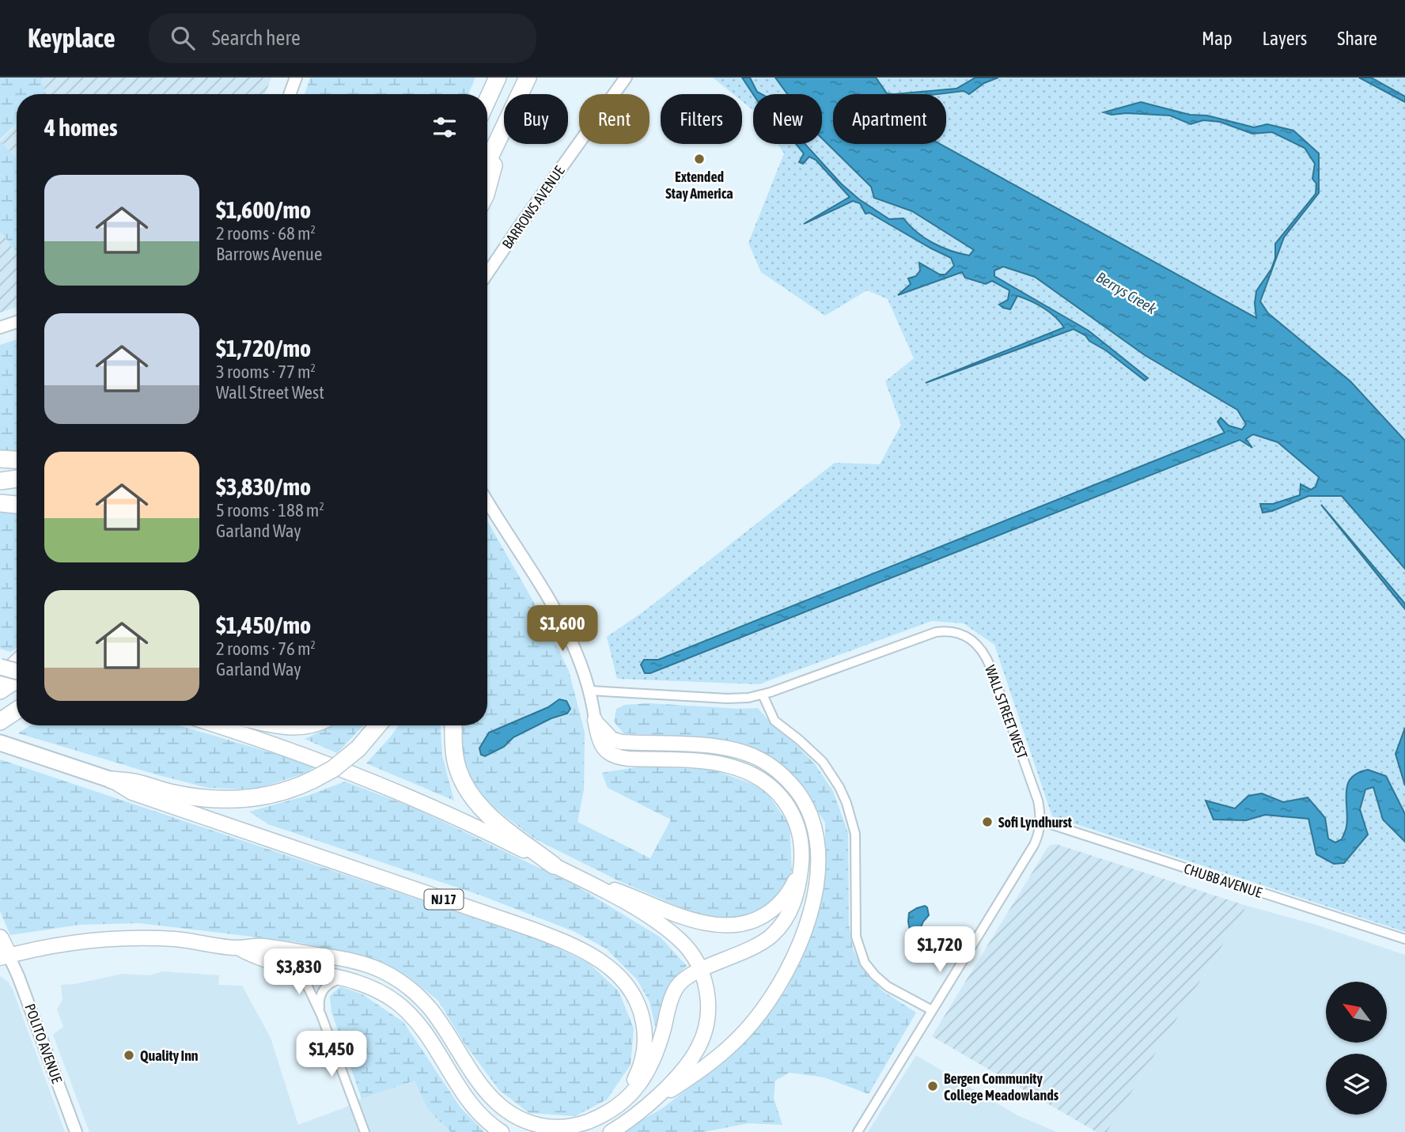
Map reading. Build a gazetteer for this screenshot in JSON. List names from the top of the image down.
{
  "streets": {
    "highway": ["NJ 17"],
    "street": [
      "BARROWS AVENUE",
      "WALL STREET WEST",
      "CHUBB AVENUE",
      "POLITO AVENUE"
    ]
  },
  "crossings": [
    ["WALL STREET WEST", "CHUBB AVENUE"],
    ["NJ 17", "POLITO AVENUE"]
  ],
  "water": ["Berrys Creek"],
  "places": [
    "Extended Stay America",
    "Sofi Lyndhurst",
    "Quality Inn",
    "Bergen Community College Meadowlands"
  ],
  "north": "top left",
  "page": {
    "header": "Keyplace",
    "search": "Search here",
    "nav": ["Map", "Layers", "Share"],
    "chip": [
      "Buy",
      "Rent",
      "Filters",
      "New",
      "Apartment"
    ],
    "heading": "4 homes",
    "list": [
      {
        "name": "$1,600/mo",
        "note": "2 rooms · 68 m² · Barrows Avenue"
      },
      {
        "name": "$1,720/mo",
        "note": "3 rooms · 77 m² · Wall Street West"
      },
      {
        "name": "$3,830/mo",
        "note": "5 rooms · 188 m² · Garland Way"
      },
      {
        "name": "$1,450/mo",
        "note": "2 rooms · 76 m² · Garland Way"
      }
    ],
    "price": [
      "$1,600",
      "$1,720",
      "$3,830",
      "$1,450"
    ]
  }
}
